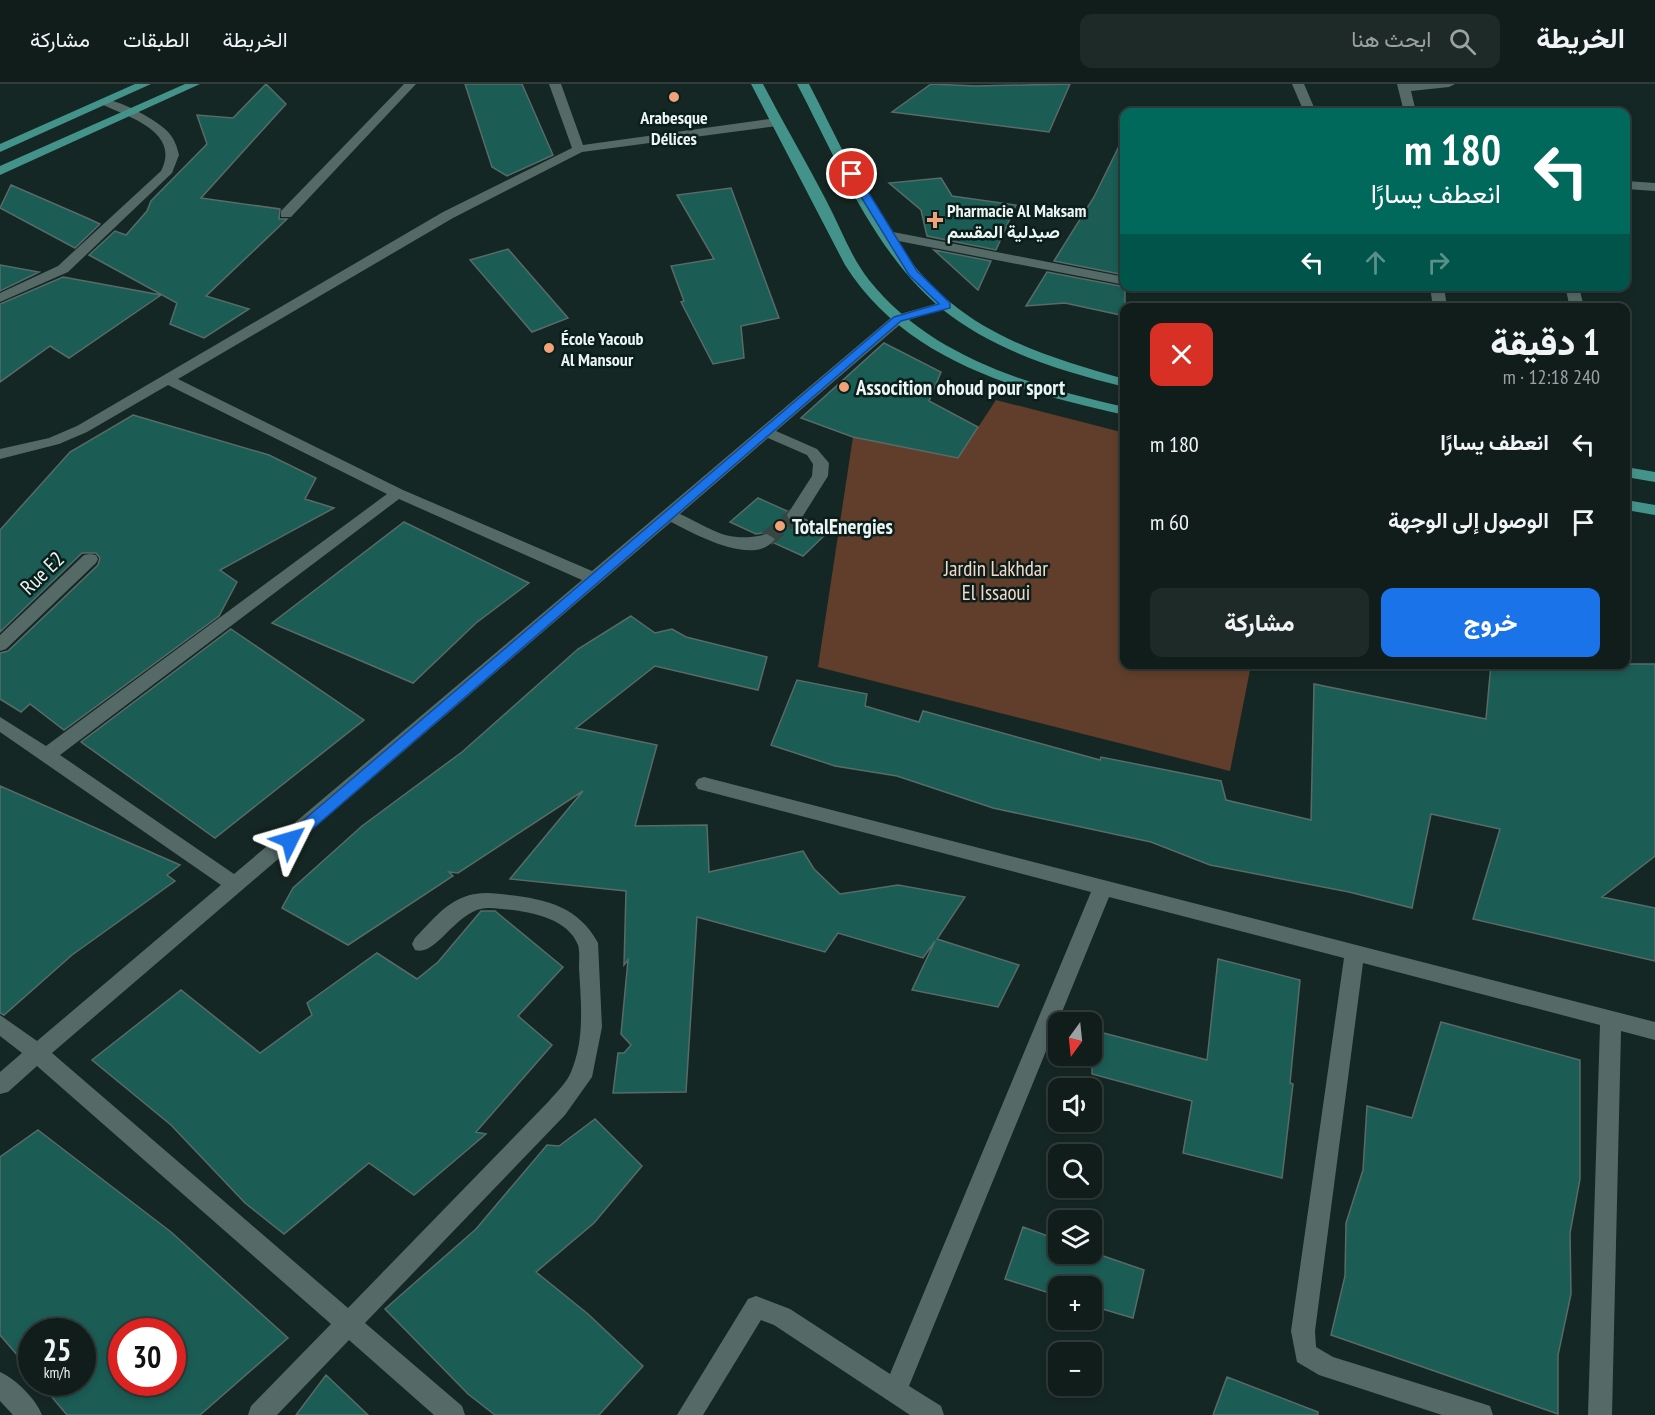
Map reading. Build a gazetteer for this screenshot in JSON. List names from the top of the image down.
{
  "streets": {
    "street": ["Rue E2"]
  },
  "parks": ["Jardin Lakhdar El Issaoui"],
  "places": {
    "other": [
      "Arabesque Délices",
      "École Yacoub Al Mansour",
      "Assocition ohoud pour sport",
      "TotalEnergies"
    ],
    "health": ["Pharmacie Al Maksam صيدلية المقسم"]
  },
  "north": "bottom",
  "page": {
    "header": "الخريطة",
    "search": "ابحث هنا",
    "nav": ["الخريطة", "الطبقات", "مشاركة"],
    "turn": ["180 m", "انعطف يسارًا"],
    "heading": ["1 دقيقة", "240 m · 12:18"],
    "list": [
      {
        "name": "انعطف يسارًا",
        "value": "180 m"
      },
      {
        "name": "الوصول إلى الوجهة",
        "value": "60 m"
      }
    ],
    "buttons": ["خروج", "مشاركة"],
    "map_buttons": ["+", "−"],
    "speed": "25 km/h",
    "limit": "30"
  }
}
